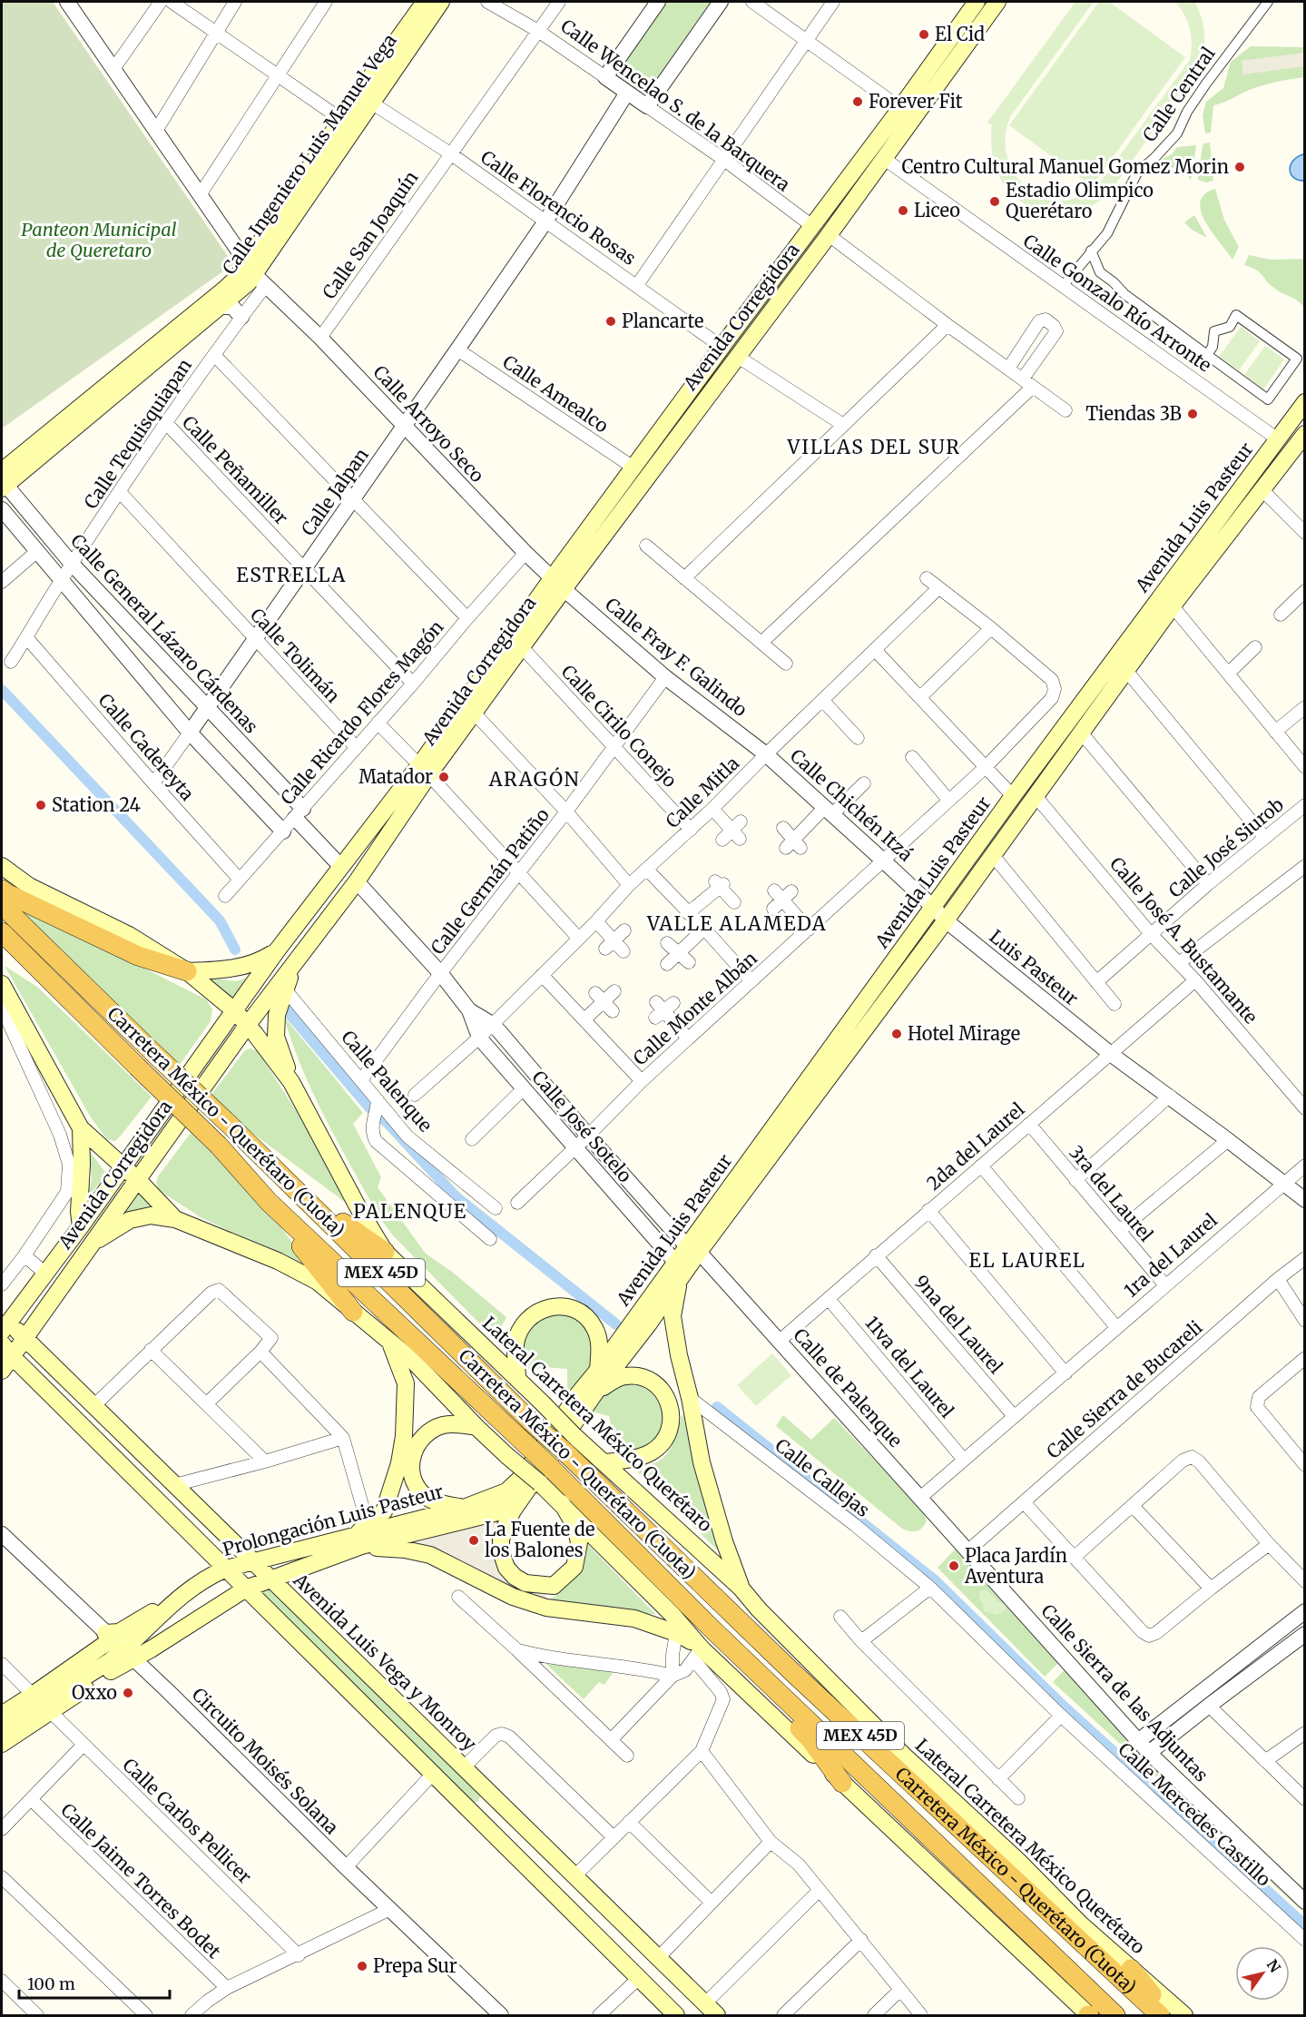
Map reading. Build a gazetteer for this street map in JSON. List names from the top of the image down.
{
  "streets": {
    "highway": ["Carretera México - Querétaro (Cuota)", "MEX 45D"],
    "main road": [
      "Calle Ingeniero Luis Manuel Vega",
      "Avenida Corregidora",
      "Avenida Luis Pasteur",
      "Lateral Carretera México Querétaro",
      "Prolongación Luis Pasteur",
      "Avenida Luis Vega y Monroy"
    ],
    "street": [
      "Calle Central",
      "Calle Wencelao S. de la Barquera",
      "Calle Florencio Rosas",
      "Calle San Joaquín",
      "Calle Gonzalo Río Arronte",
      "Calle Amealco",
      "Calle Arroyo Seco",
      "Calle Tequisquiapan",
      "Calle Peñamiller",
      "Calle Jalpan",
      "Calle General Lázaro Cárdenas",
      "Calle Tolimán",
      "Calle Fray F. Galindo",
      "Calle Ricardo Flores Magón",
      "Calle Cirilo Conejo",
      "Calle Cadereyta",
      "Calle Mitla",
      "Calle Chichén Itzá",
      "Calle José Siurob",
      "Calle Germán Patiño",
      "Calle José A. Bustamante",
      "Luis Pasteur",
      "Calle Monte Albán",
      "Calle Palenque",
      "Calle José Sotelo",
      "2da del Laurel",
      "3ra del Laurel",
      "1ra del Laurel",
      "9na del Laurel",
      "11va del Laurel",
      "Calle de Palenque",
      "Calle Sierra de Bucareli",
      "Calle Callejas",
      "Calle Sierra de las Adjuntas",
      "Circuito Moisés Solana",
      "Calle Mercedes Castillo",
      "Calle Carlos Pellicer",
      "Calle Jaime Torres Bodet"
    ]
  },
  "crossings": [
    ["Calle Central", "Calle Gonzalo Río Arronte"],
    ["Calle Wencelao S. de la Barquera", "Calle San Joaquín"],
    ["Calle Wencelao S. de la Barquera", "Avenida Corregidora"],
    ["Calle Wencelao S. de la Barquera", "Calle Jalpan"],
    ["Calle Ingeniero Luis Manuel Vega", "Calle Florencio Rosas"],
    ["Calle Ingeniero Luis Manuel Vega", "Calle Arroyo Seco"],
    ["Calle Ingeniero Luis Manuel Vega", "Calle Tequisquiapan"],
    ["Calle Ingeniero Luis Manuel Vega", "Calle General Lázaro Cárdenas"],
    ["Calle Florencio Rosas", "Calle San Joaquín"],
    ["Calle Florencio Rosas", "Avenida Corregidora"],
    ["Calle Florencio Rosas", "Calle Jalpan"],
    ["Calle San Joaquín", "Calle Arroyo Seco"],
    ["Calle Gonzalo Río Arronte", "Avenida Corregidora"],
    ["Calle Gonzalo Río Arronte", "Avenida Luis Pasteur"],
    ["Avenida Corregidora", "Calle Amealco"],
    ["Avenida Corregidora", "Calle Arroyo Seco"],
    ["Avenida Corregidora", "Calle General Lázaro Cárdenas"],
    ["Avenida Corregidora", "Calle Fray F. Galindo"],
    ["Avenida Corregidora", "Calle Cirilo Conejo"],
    ["Avenida Corregidora", "Calle José Sotelo"],
    ["Avenida Corregidora", "Lateral Carretera México Querétaro"],
    ["Avenida Corregidora", "Avenida Luis Vega y Monroy"],
    ["Calle Amealco", "Calle Jalpan"],
    ["Calle Arroyo Seco", "Calle Tequisquiapan"],
    ["Calle Arroyo Seco", "Calle Jalpan"],
    ["Calle Arroyo Seco", "Calle Fray F. Galindo"],
    ["Calle Arroyo Seco", "Calle Ricardo Flores Magón"],
    ["Calle Tequisquiapan", "Calle Peñamiller"],
    ["Calle Tequisquiapan", "Calle General Lázaro Cárdenas"],
    ["Calle Tequisquiapan", "Calle Tolimán"],
    ["Calle Tequisquiapan", "Calle Cadereyta"],
    ["Calle Peñamiller", "Calle Jalpan"],
    ["Calle Peñamiller", "Calle Ricardo Flores Magón"],
    ["Calle Jalpan", "Calle General Lázaro Cárdenas"],
    ["Calle Jalpan", "Calle Tolimán"],
    ["Calle Jalpan", "Calle Cadereyta"],
    ["Avenida Luis Pasteur", "Calle Chichén Itzá"],
    ["Avenida Luis Pasteur", "Calle José A. Bustamante"],
    ["Avenida Luis Pasteur", "Luis Pasteur"],
    ["Avenida Luis Pasteur", "Calle José Sotelo"],
    ["Avenida Luis Pasteur", "Calle de Palenque"],
    ["Avenida Luis Pasteur", "Prolongación Luis Pasteur"],
    ["Calle General Lázaro Cárdenas", "Calle Ricardo Flores Magón"],
    ["Calle Tolimán", "Calle Ricardo Flores Magón"],
    ["Calle Fray F. Galindo", "Calle Mitla"],
    ["Calle Fray F. Galindo", "Calle Chichén Itzá"],
    ["Calle Fray F. Galindo", "Calle Germán Patiño"],
    ["Calle Ricardo Flores Magón", "Calle Cadereyta"],
    ["Calle Cirilo Conejo", "Calle Mitla"],
    ["Calle Cirilo Conejo", "Calle Germán Patiño"],
    ["Calle Mitla", "Calle Chichén Itzá"],
    ["Calle Mitla", "Calle José Sotelo"],
    ["Calle Chichén Itzá", "Luis Pasteur"],
    ["Calle Chichén Itzá", "Calle Monte Albán"],
    ["Calle José Siurob", "Calle José A. Bustamante"],
    ["Calle Germán Patiño", "Calle Palenque"],
    ["Calle Germán Patiño", "Calle José Sotelo"],
    ["Calle José A. Bustamante", "2da del Laurel"],
    ["Luis Pasteur", "2da del Laurel"],
    ["Calle Monte Albán", "Calle José Sotelo"],
    ["Carretera México - Querétaro (Cuota)", "Lateral Carretera México Querétaro"],
    ["Calle José Sotelo", "Calle de Palenque"],
    ["2da del Laurel", "3ra del Laurel"],
    ["2da del Laurel", "9na del Laurel"],
    ["2da del Laurel", "11va del Laurel"],
    ["2da del Laurel", "Calle de Palenque"],
    ["3ra del Laurel", "1ra del Laurel"],
    ["1ra del Laurel", "9na del Laurel"],
    ["1ra del Laurel", "11va del Laurel"],
    ["1ra del Laurel", "Calle de Palenque"],
    ["Calle de Palenque", "Calle Sierra de Bucareli"],
    ["Calle de Palenque", "Calle Sierra de las Adjuntas"],
    ["Calle Sierra de Bucareli", "Calle Sierra de las Adjuntas"],
    ["Calle Callejas", "Calle Mercedes Castillo"],
    ["Prolongación Luis Pasteur", "Avenida Luis Vega y Monroy"],
    ["Prolongación Luis Pasteur", "Circuito Moisés Solana"],
    ["Prolongación Luis Pasteur", "Calle Carlos Pellicer"]
  ],
  "districts": [
    "VILLAS DEL SUR",
    "ESTRELLA",
    "ARAGÓN",
    "VALLE ALAMEDA",
    "PALENQUE",
    "EL LAUREL"
  ],
  "parks": ["Panteon Municipal de Queretaro"],
  "places": [
    "El Cid",
    "Forever Fit",
    "Centro Cultural Manuel Gomez Morin",
    "Estadio Olimpico Querétaro",
    "Liceo",
    "Plancarte",
    "Tiendas 3B",
    "Matador",
    "Station 24",
    "Hotel Mirage",
    "La Fuente de los Balones",
    "Placa Jardín Aventura",
    "Oxxo",
    "Prepa Sur"
  ],
  "scale_bar": "100 m",
  "north": "top right"
}
